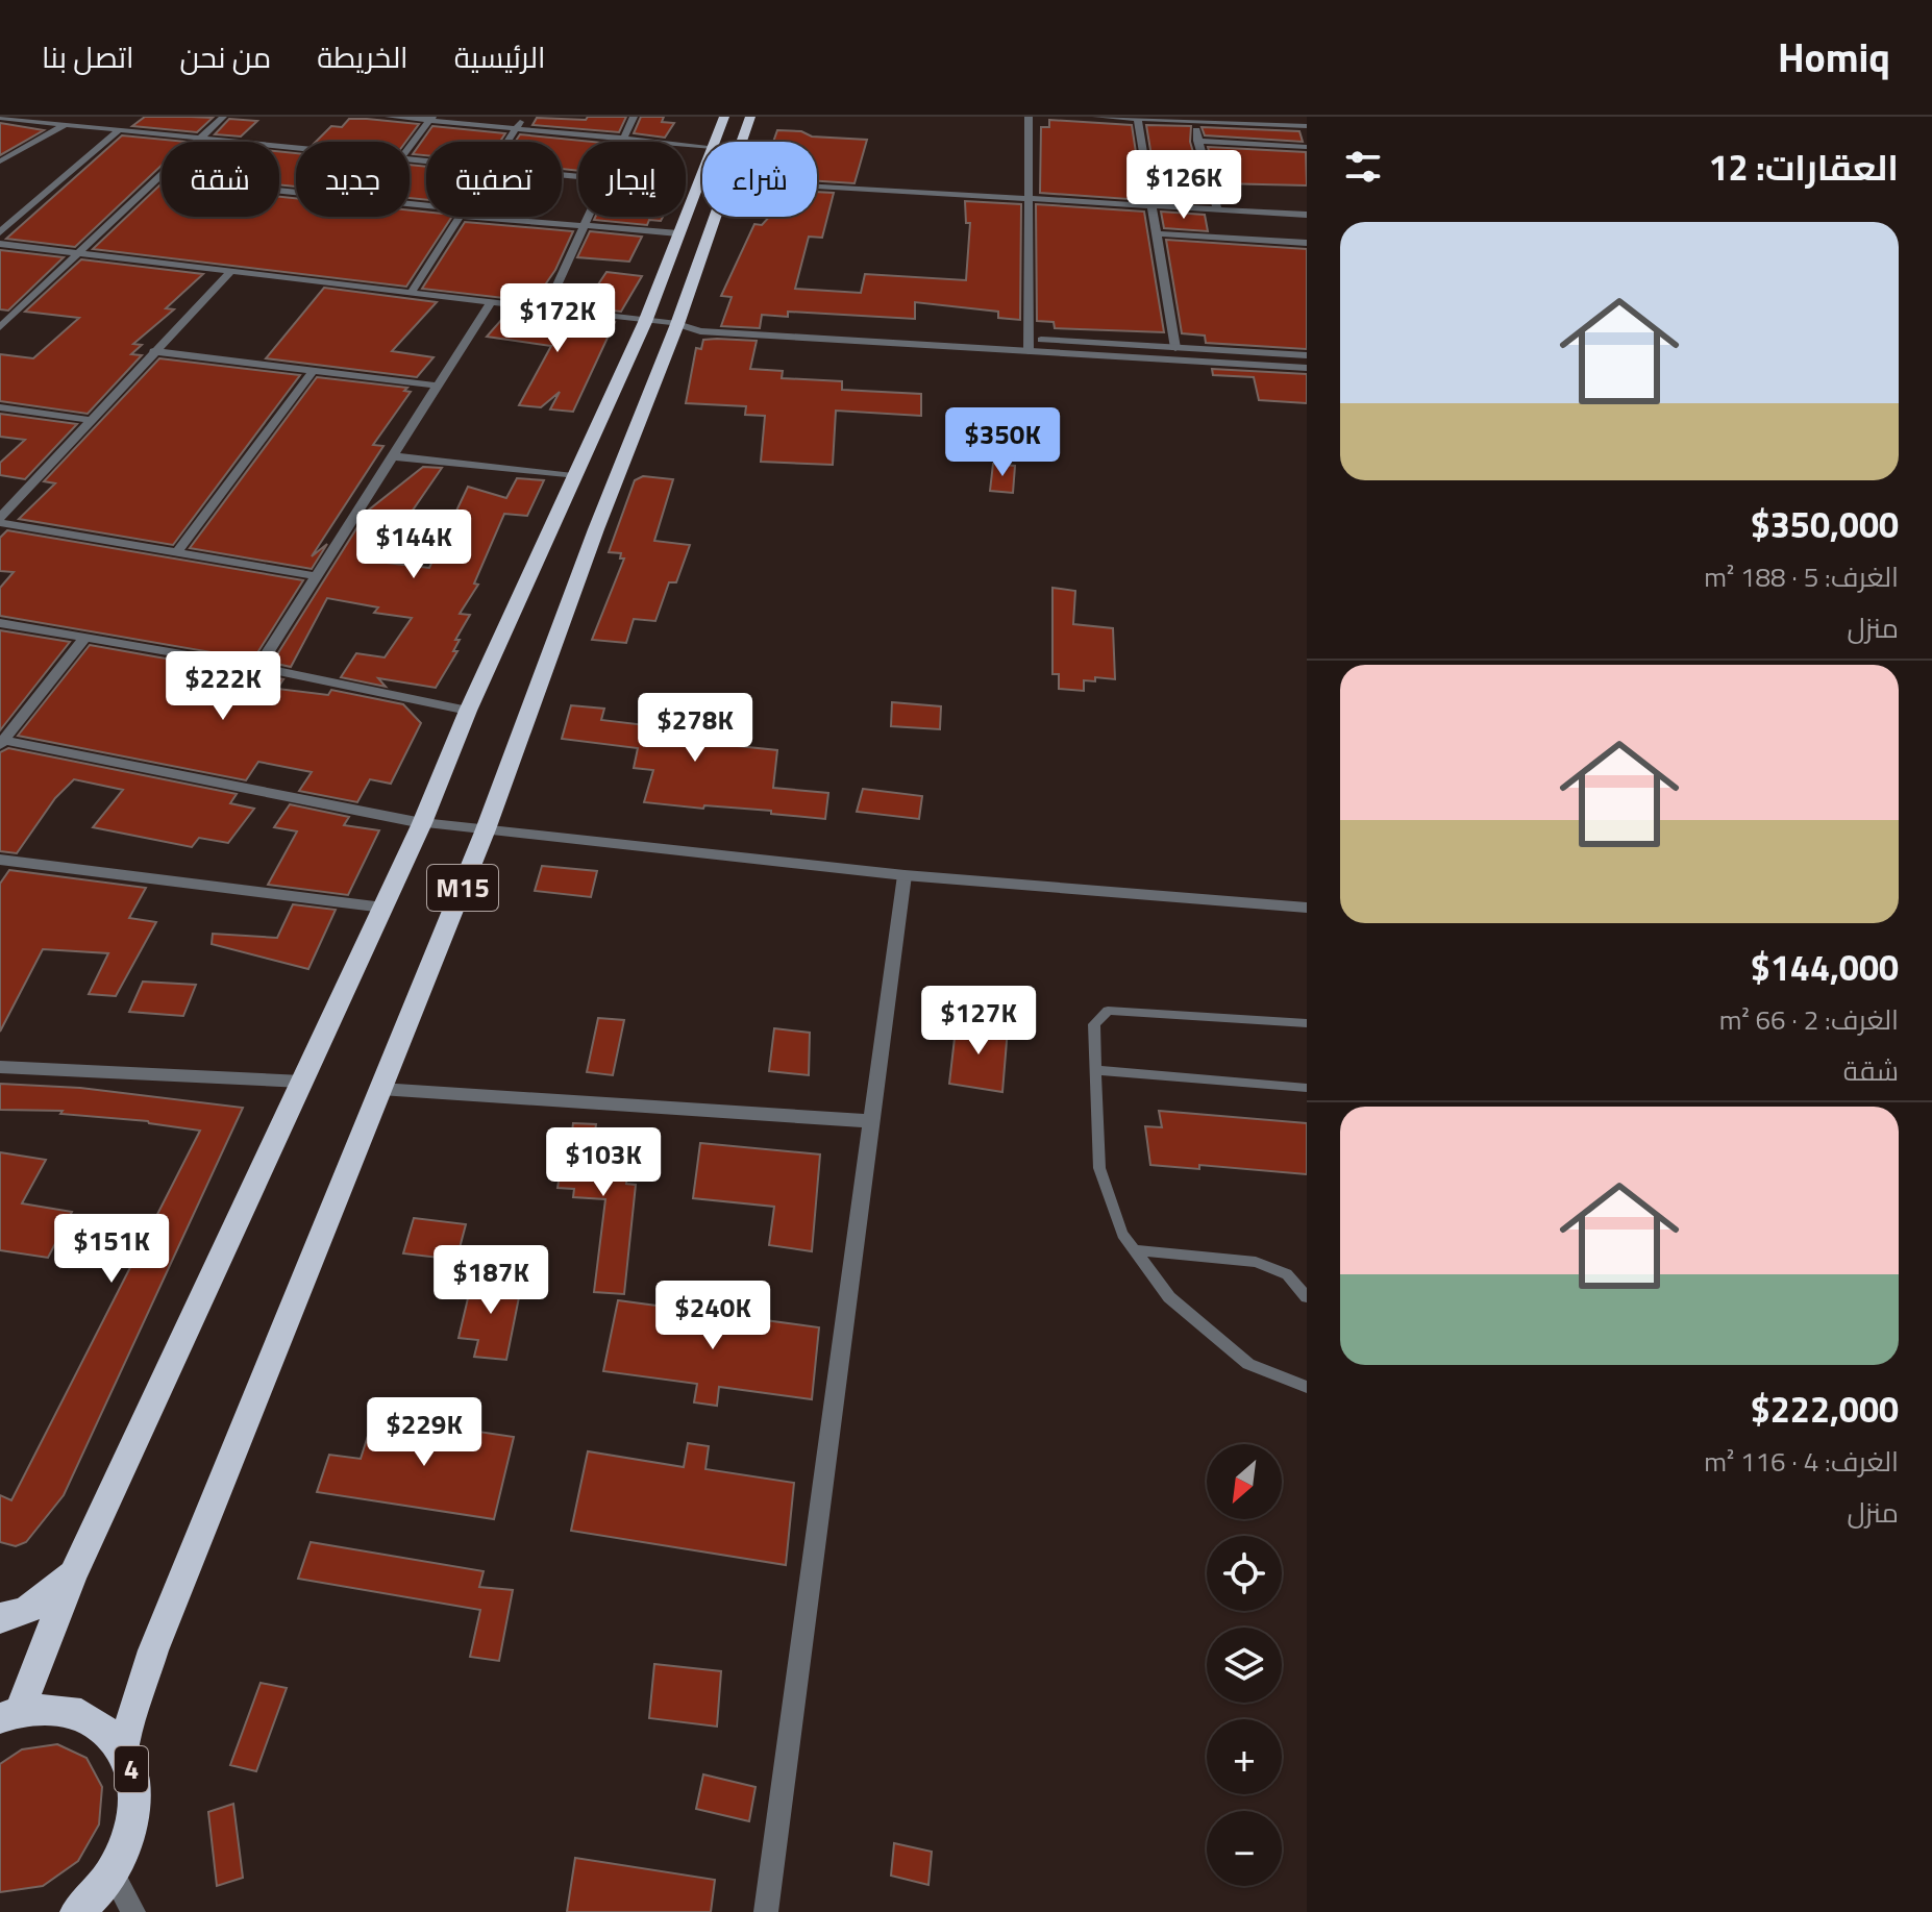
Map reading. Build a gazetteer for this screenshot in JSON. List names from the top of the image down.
{
  "streets": {
    "highway": ["M15", "4"]
  },
  "crossings": [
    ["M15", "4"]
  ],
  "north": "bottom left",
  "page": {
    "header": "Homiq",
    "nav": [
      "الرئيسية",
      "الخريطة",
      "من نحن",
      "اتصل بنا"
    ],
    "heading": "العقارات: 12",
    "chip": [
      "شراء",
      "إيجار",
      "تصفية",
      "جديد",
      "شقة"
    ],
    "price": [
      "$126K",
      "$172K",
      "$350K",
      "$144K",
      "$222K",
      "$278K",
      "$127K",
      "$103K",
      "$151K",
      "$187K",
      "$240K",
      "$229K"
    ],
    "list": [
      {
        "name": "$350,000",
        "note": "الغرف: 5 · 188 m² · منزل"
      },
      {
        "name": "$144,000",
        "note": "الغرف: 2 · 66 m² · شقة"
      },
      {
        "name": "$222,000",
        "note": "الغرف: 4 · 116 m² · منزل"
      }
    ],
    "map_buttons": ["+", "−"]
  }
}
